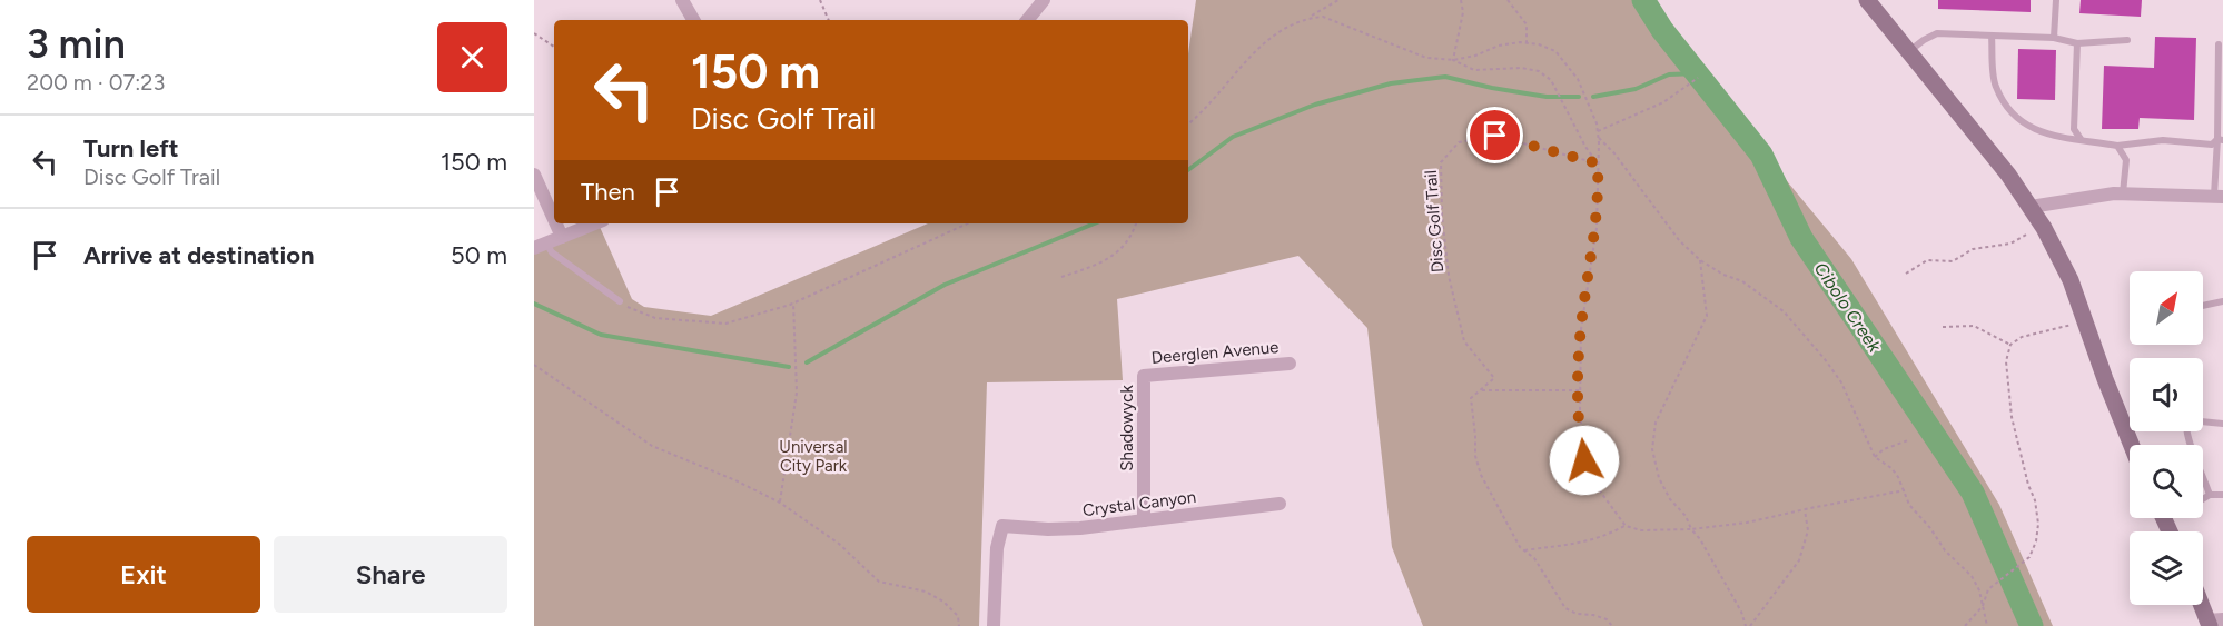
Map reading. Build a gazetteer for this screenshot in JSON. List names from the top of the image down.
{
  "streets": {
    "street": ["Deerglen Avenue", "Shadowyck", "Crystal Canyon"],
    "path": ["Disc Golf Trail"]
  },
  "crossings": [
    ["Deerglen Avenue", "Shadowyck"],
    ["Shadowyck", "Crystal Canyon"]
  ],
  "water": ["Cibolo Creek"],
  "parks": ["Universal City Park"],
  "north": "top right",
  "page": {
    "heading": ["3 min", "200 m · 07:23"],
    "turn": ["150 m", "Disc Golf Trail"],
    "list": [
      {
        "name": "Turn left",
        "note": "Disc Golf Trail",
        "value": "150 m"
      },
      {
        "name": "Arrive at destination",
        "value": "50 m"
      }
    ],
    "then": "Then",
    "buttons": ["Exit", "Share"]
  }
}
